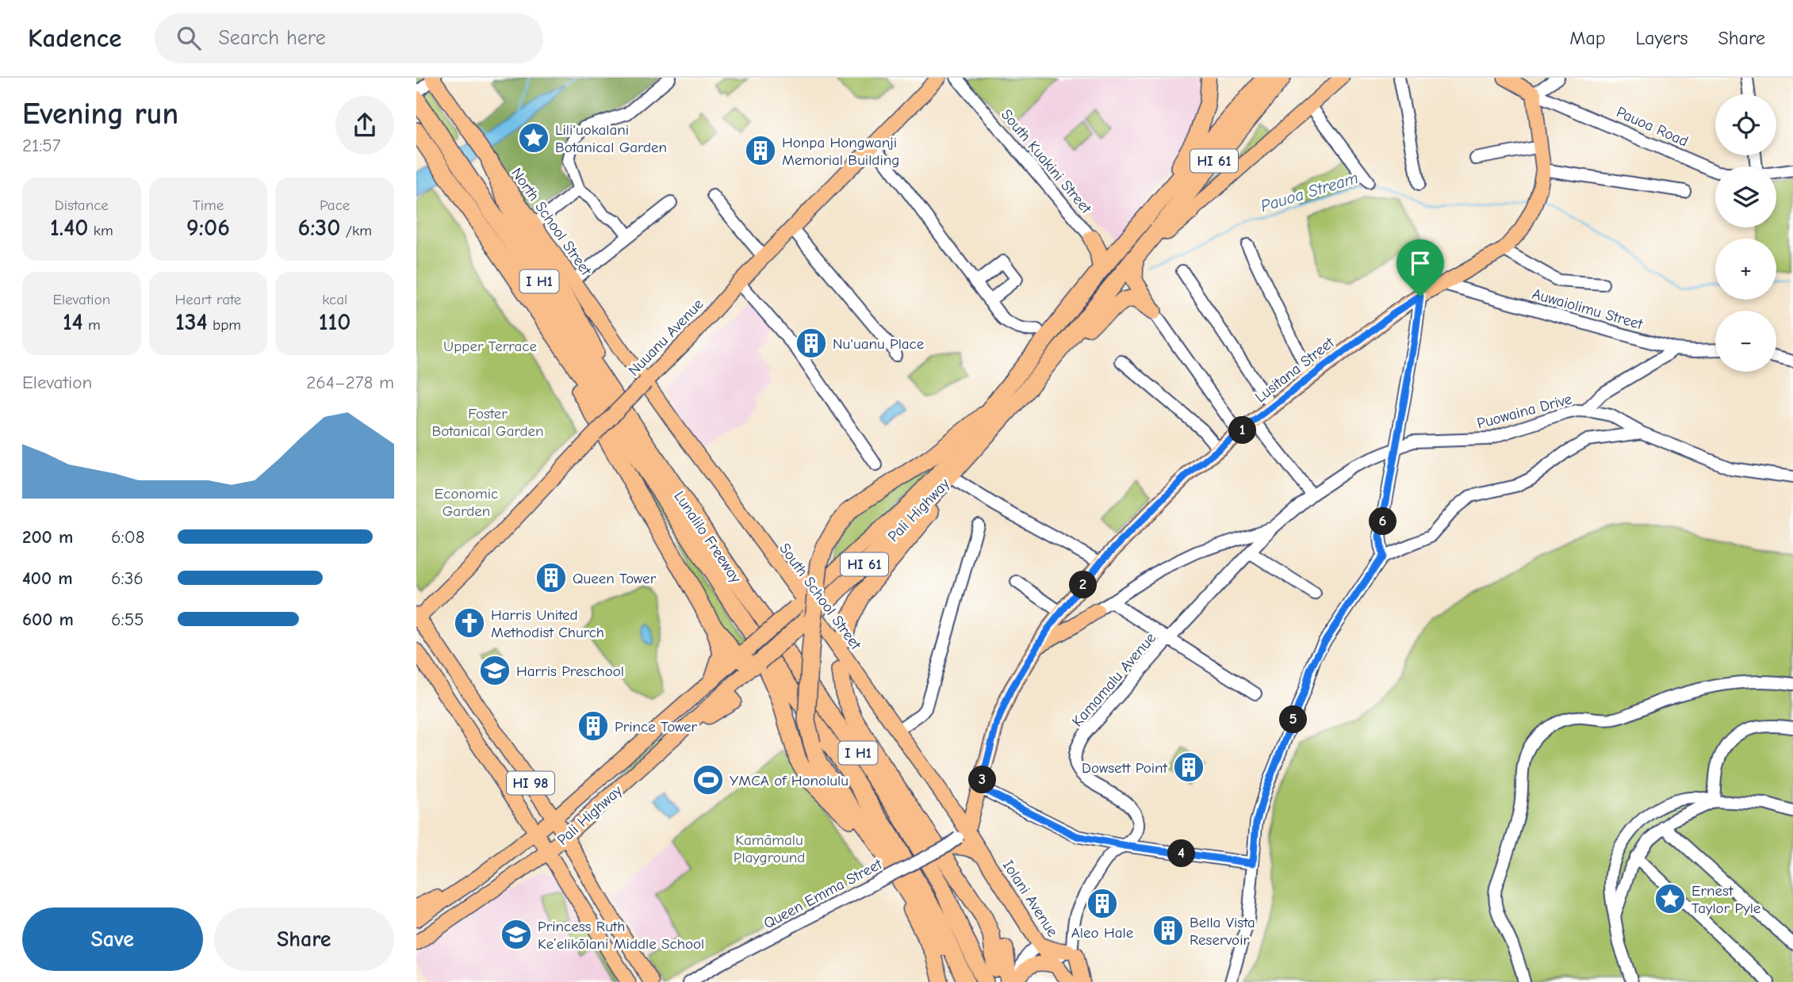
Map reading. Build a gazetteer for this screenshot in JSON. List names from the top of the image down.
{
  "streets": {
    "highway": [
      "HI 61",
      "I H1",
      "Pali Highway",
      "Lunalilo Freeway"
    ],
    "main road": [
      "Pauoa Road",
      "North School Street",
      "Nuuanu Avenue",
      "Lusitana Street",
      "South School Street",
      "HI 98",
      "Iolani Avenue"
    ],
    "street": [
      "South Kuakini Street",
      "Auwaiolimu Street",
      "Puowaina Drive",
      "Kamamalu Avenue",
      "Queen Emma Street"
    ]
  },
  "crossings": [
    ["Pauoa Road", "Lusitana Street"],
    ["North School Street", "Nuuanu Avenue"],
    ["North School Street", "South School Street"],
    ["Auwaiolimu Street", "Lusitana Street"],
    ["Nuuanu Avenue", "South School Street"],
    ["Nuuanu Avenue", "HI 98"],
    ["Lusitana Street", "South School Street"],
    ["Lusitana Street", "Iolani Avenue"],
    ["Puowaina Drive", "Kamamalu Avenue"],
    ["Pali Highway", "South School Street"],
    ["Pali Highway", "HI 98"],
    ["South School Street", "Iolani Avenue"]
  ],
  "water": ["Pauoa Stream"],
  "parks": [
    "Upper Terrace",
    "Foster Botanical Garden",
    "Economic Garden",
    "Kamāmalu Playground"
  ],
  "places": {
    "place": ["Lili'uokalani Botanical Garden", "Ernest Taylor Pyle"],
    "building": [
      "Honpa Hongwanji Memorial Building",
      "Nu'uanu Place",
      "Queen Tower",
      "Prince Tower",
      "Dowsett Point",
      "Aleo Hale",
      "Bella Vista Reservoir"
    ],
    "church": ["Harris United Methodist Church"],
    "school or university": ["Harris Preschool", "Princess Ruth Ke’elikōlani Middle School"],
    "sports": ["YMCA of Honolulu"]
  },
  "page": {
    "header": "Kadence",
    "search": "Search here",
    "nav": ["Map", "Layers", "Share"],
    "heading": ["Evening run", "21:57"],
    "map_buttons": ["+", "−"],
    "stats": [
      ["Distance", "1.40 km"],
      ["Time", "9:06"],
      ["Pace", "6:30 /km"],
      ["Elevation", "14 m"],
      ["Heart rate", "134 bpm"],
      ["kcal", "110"]
    ],
    "chart": ["Elevation", "264–278 m"],
    "pins": [
      "1",
      "6",
      "2",
      "5",
      "3",
      "4"
    ],
    "list": [
      {
        "name": "200 m",
        "note": "6:08"
      },
      {
        "name": "400 m",
        "note": "6:36"
      },
      {
        "name": "600 m",
        "note": "6:55"
      }
    ],
    "buttons": ["Save", "Share"]
  }
}
